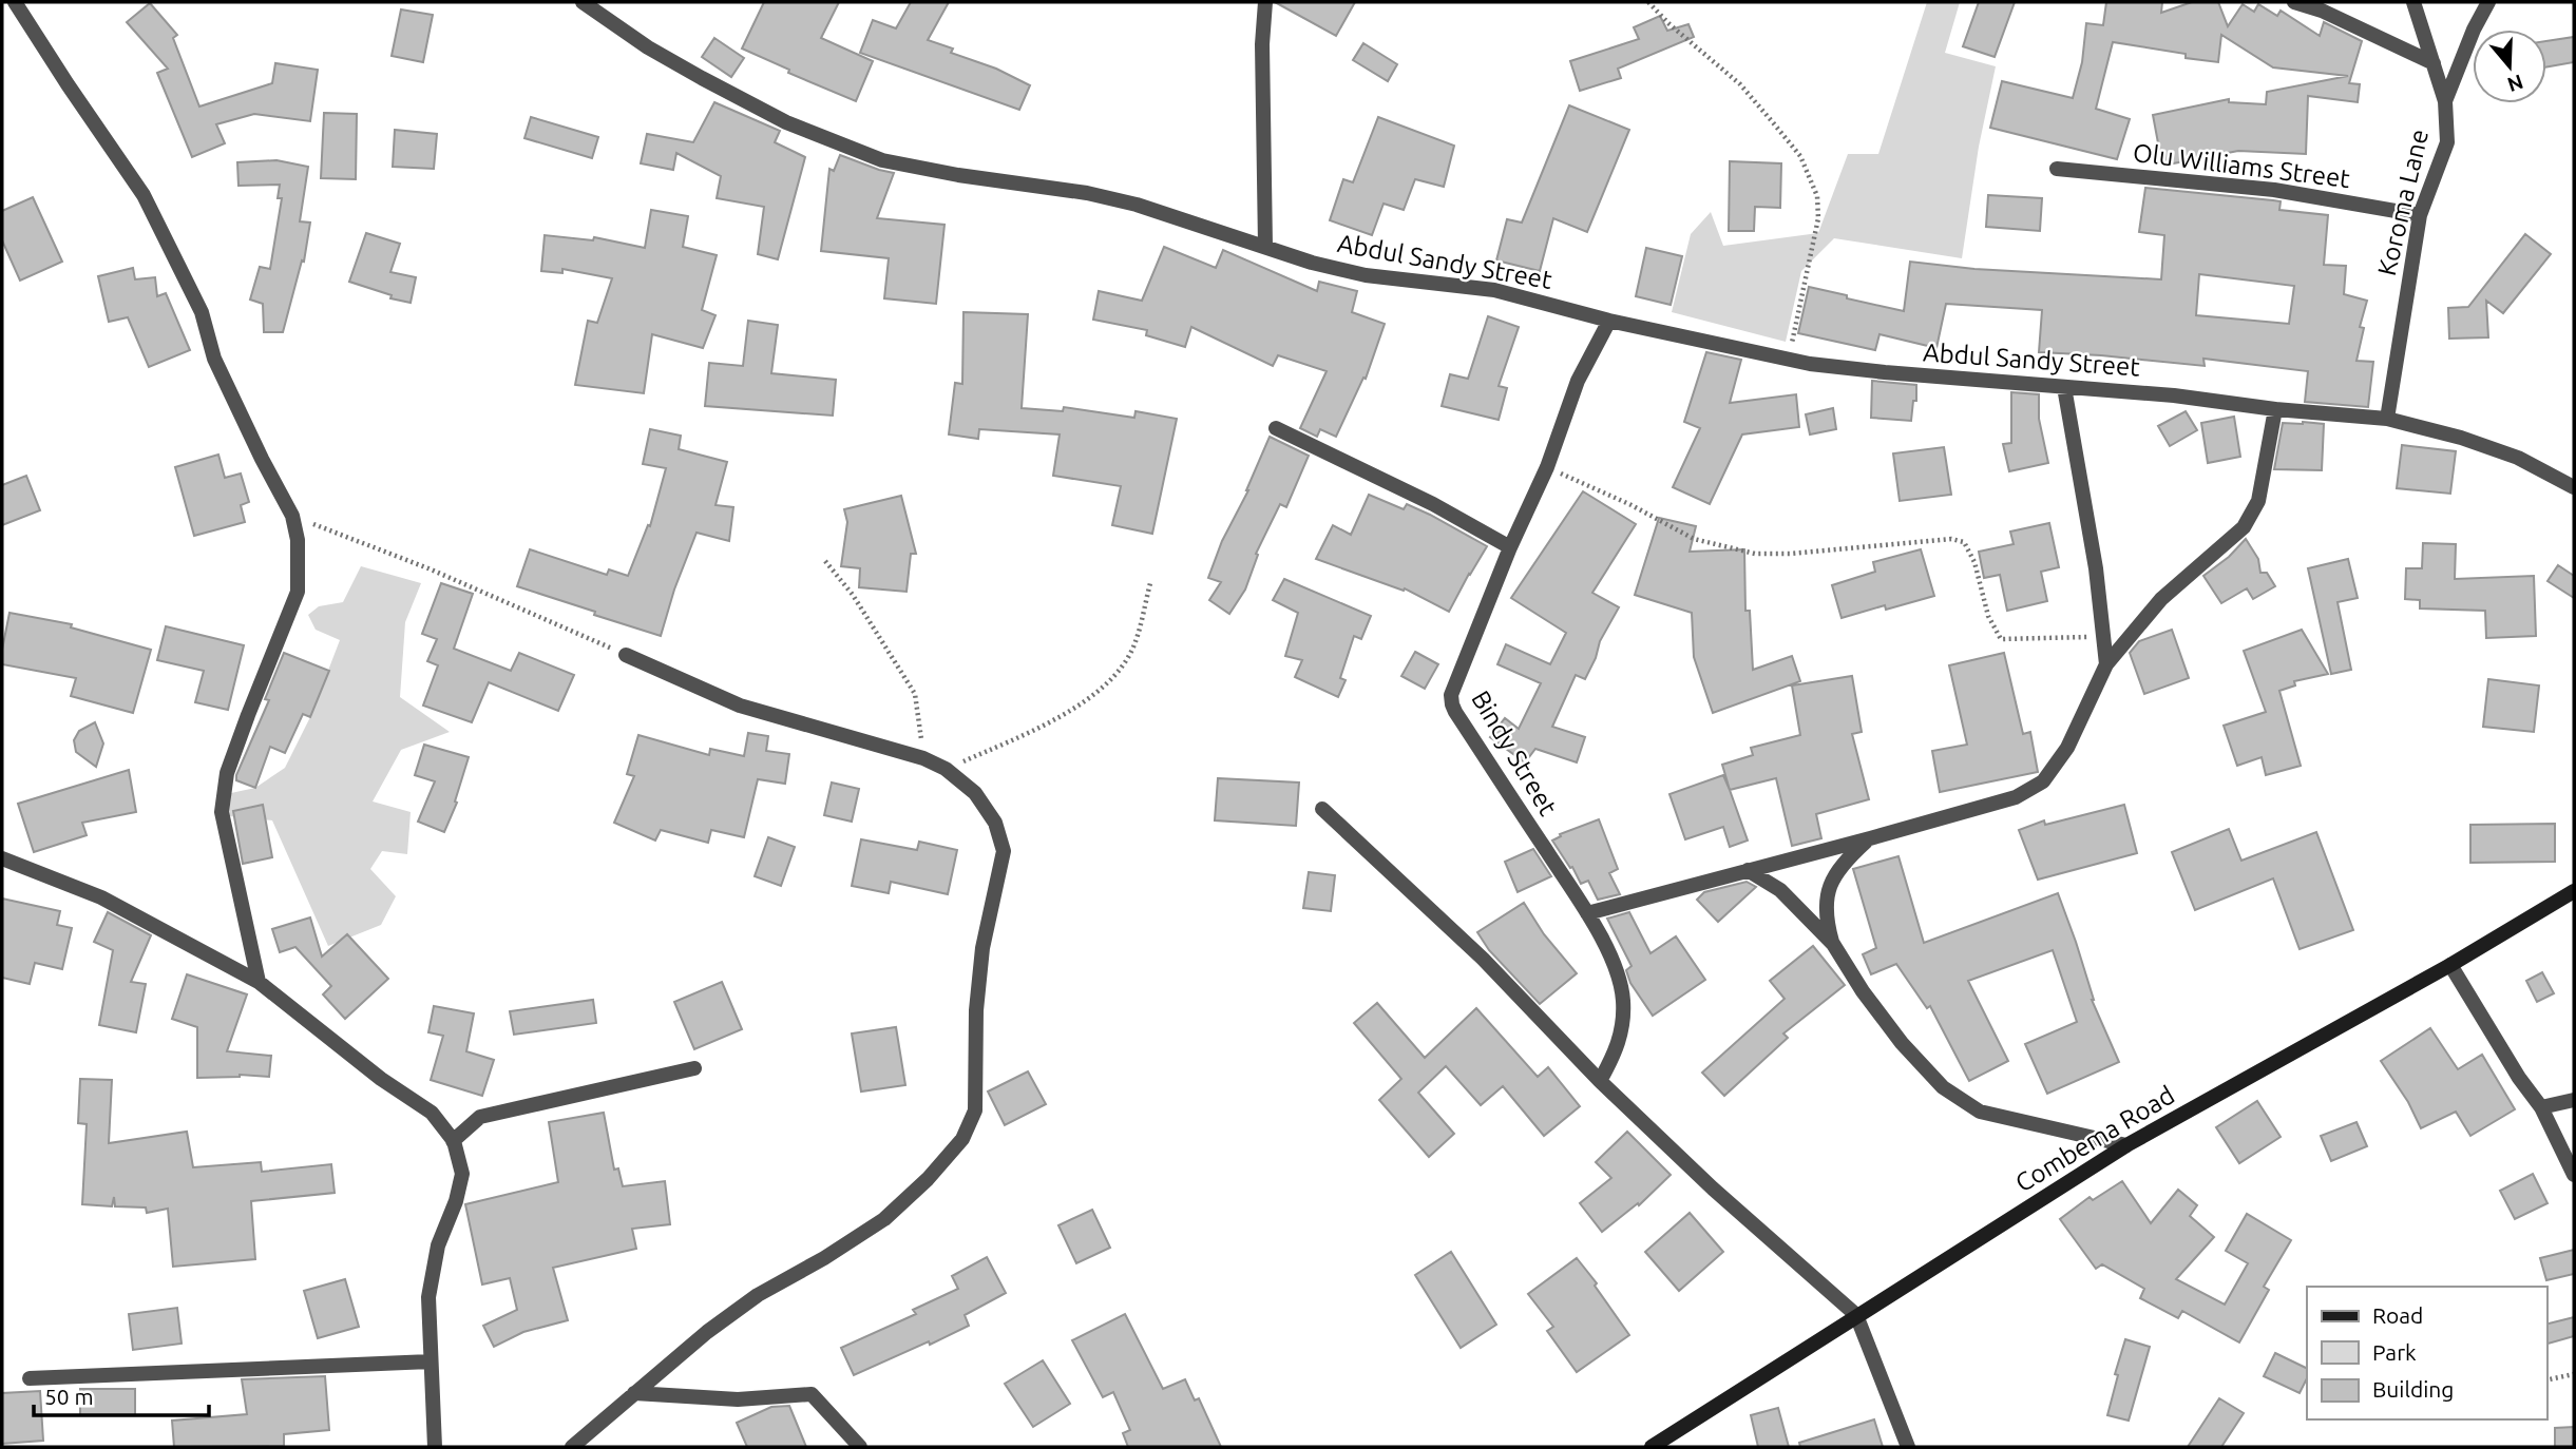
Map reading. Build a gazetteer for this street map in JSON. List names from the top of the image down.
{
  "streets": {
    "street": [
      "Olu Williams Street",
      "Koroma Lane",
      "Abdul Sandy Street",
      "Bindy Street",
      "Combema Road"
    ]
  },
  "crossings": [
    ["Olu Williams Street", "Koroma Lane"],
    ["Koroma Lane", "Abdul Sandy Street"],
    ["Abdul Sandy Street", "Bindy Street"]
  ],
  "legend": ["Road", "Park", "Building"],
  "scale_bar": "50 m",
  "north": "bottom"
}
